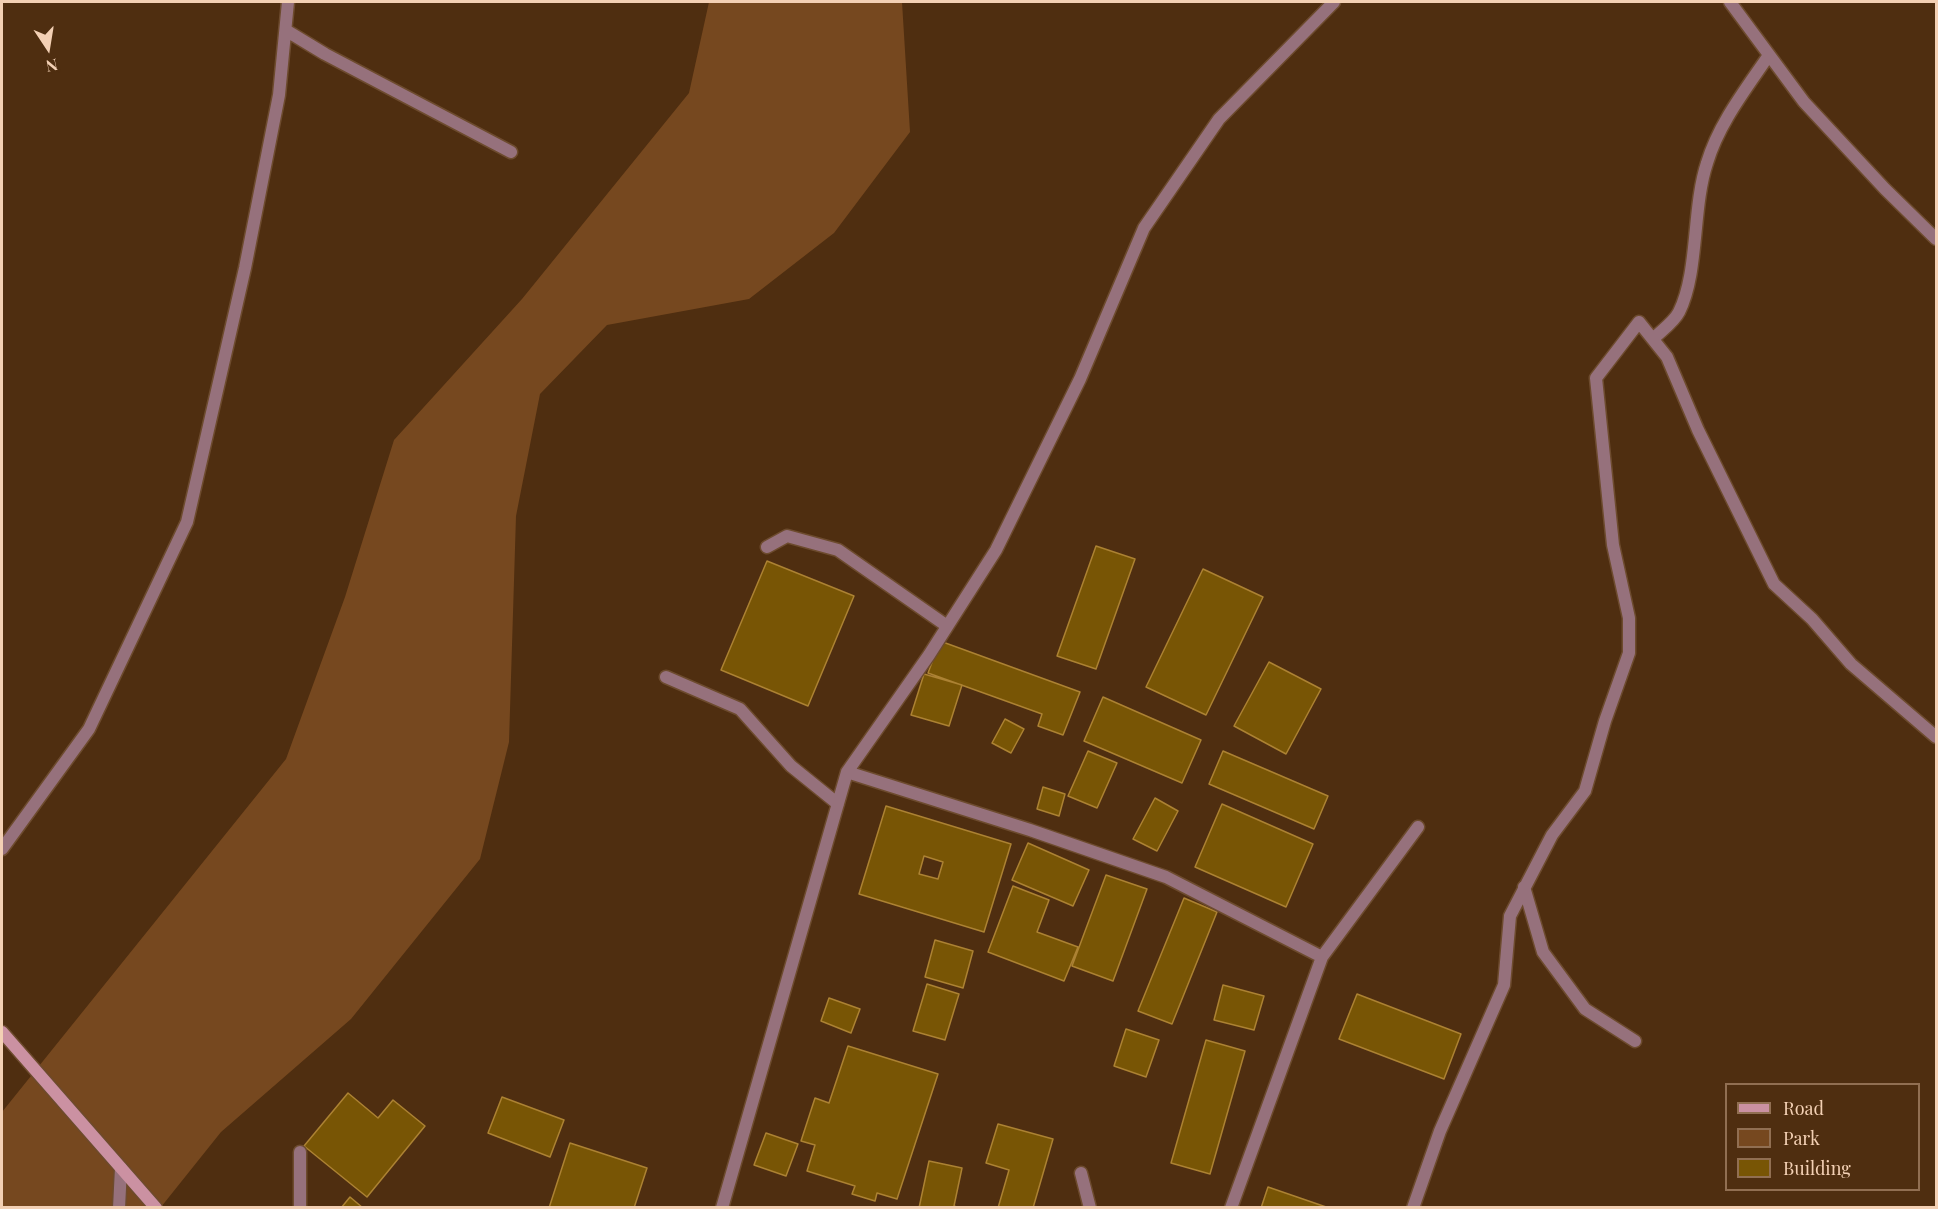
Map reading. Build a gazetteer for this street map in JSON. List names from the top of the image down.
{
  "legend": ["Road", "Park", "Building"],
  "north": "bottom"
}
